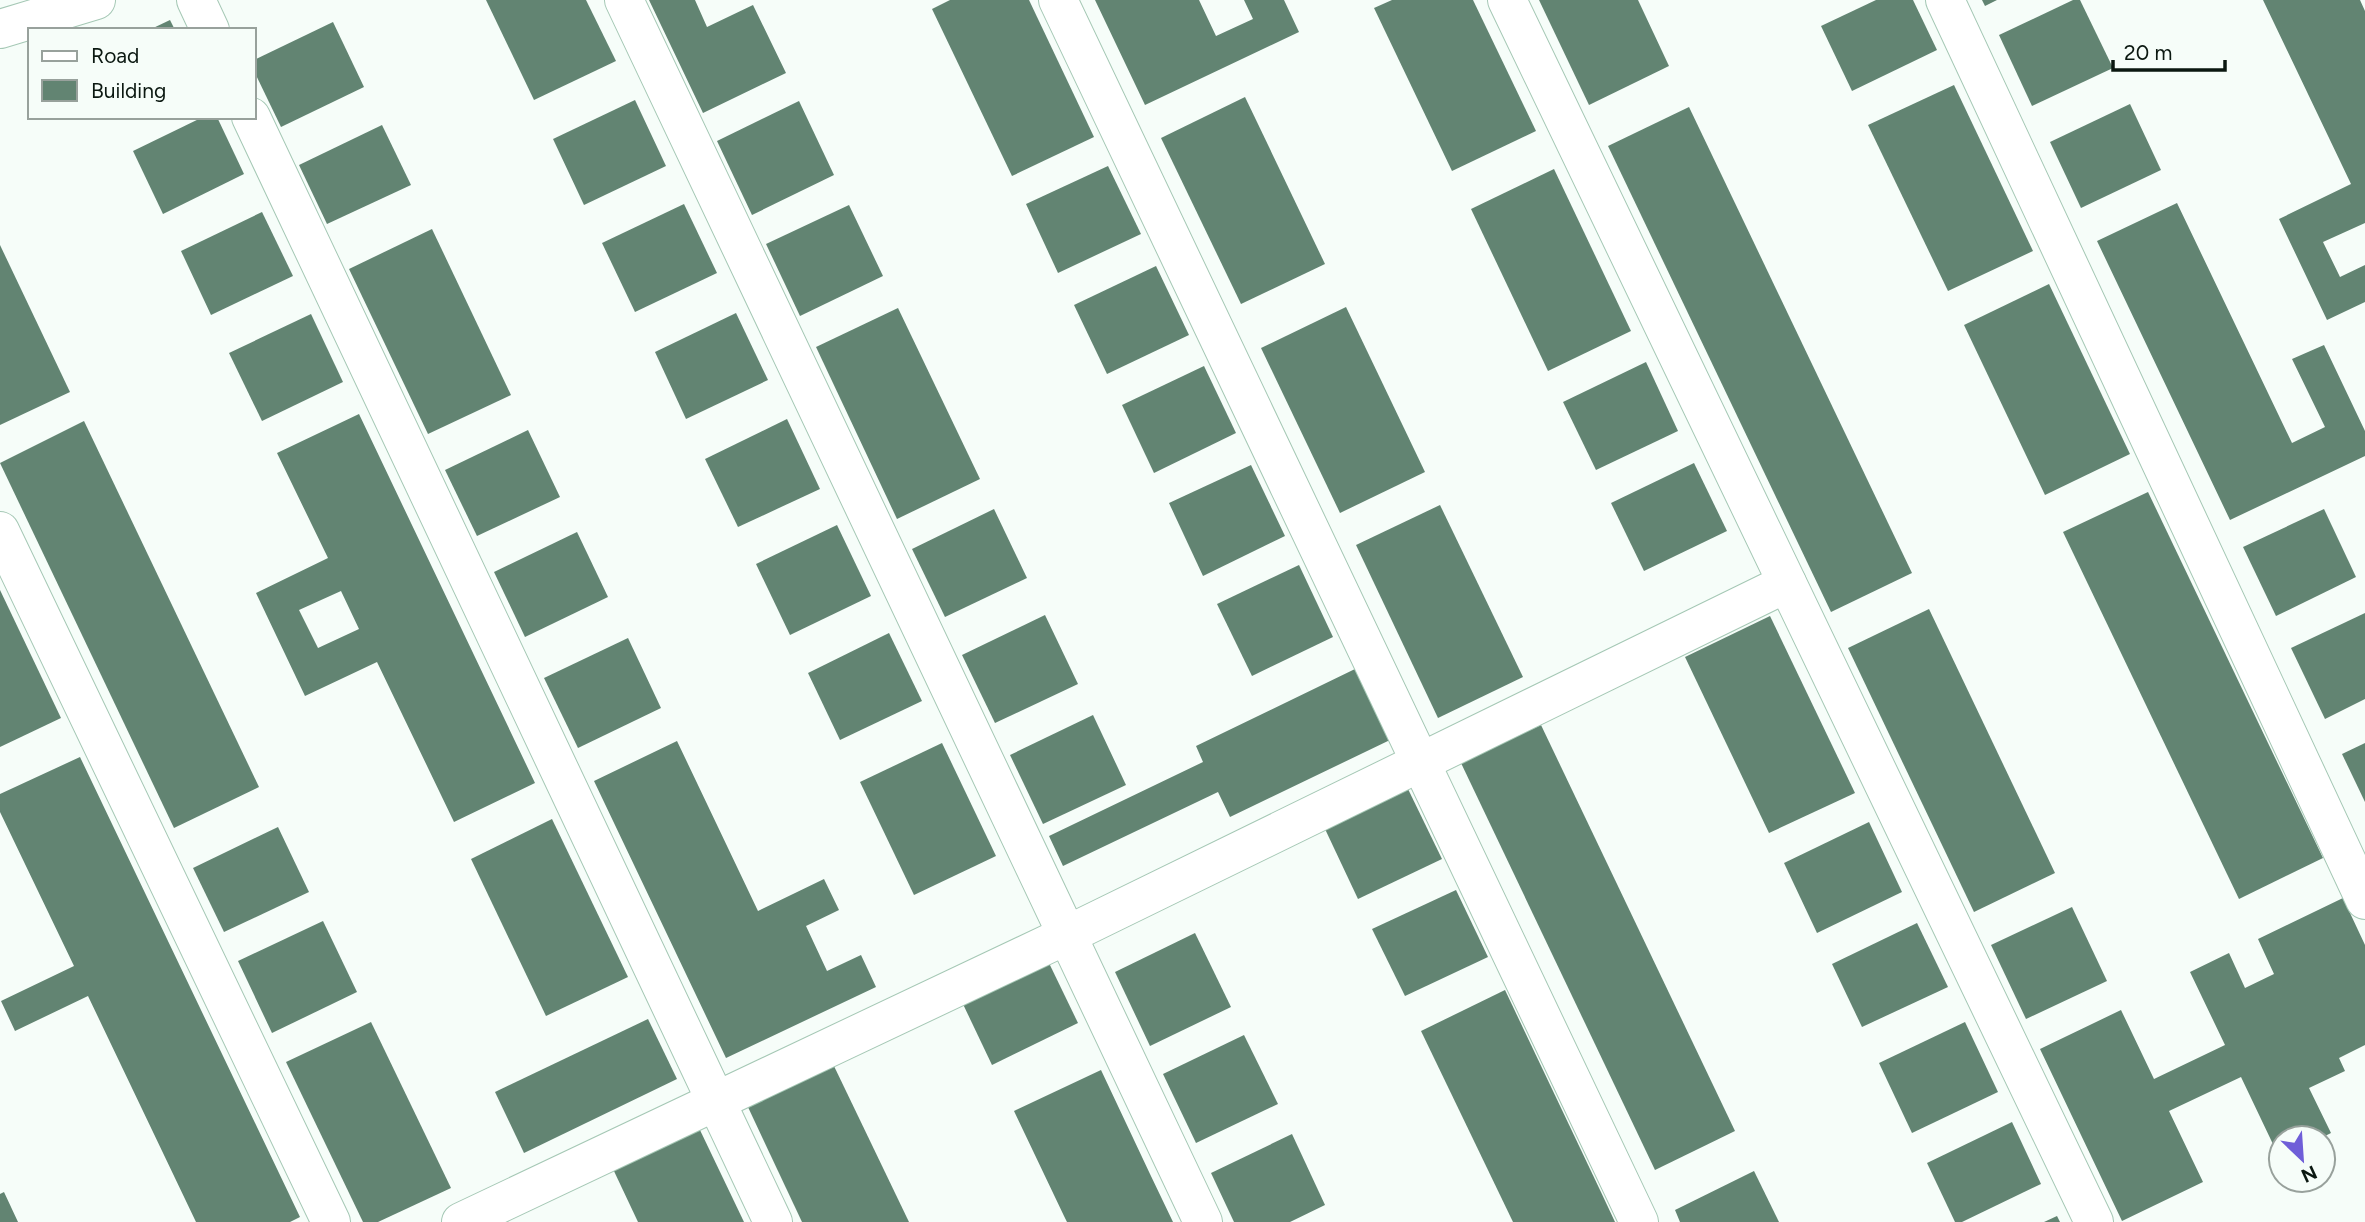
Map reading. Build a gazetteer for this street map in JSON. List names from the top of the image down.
{
  "legend": ["Road", "Building"],
  "scale_bar": "20 m",
  "north": "bottom right"
}
